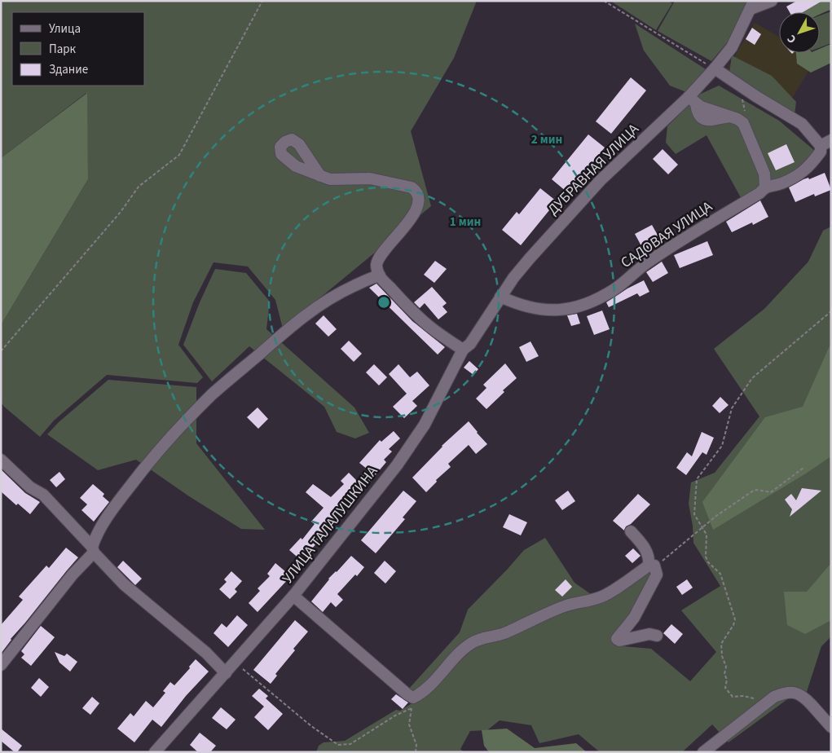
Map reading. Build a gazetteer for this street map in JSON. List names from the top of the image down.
{
  "streets": {
    "street": ["ДУБРАВНАЯ УЛИЦА", "САДОВАЯ УЛИЦА", "УЛИЦА ТАЛАЛУШКИНА"]
  },
  "crossings": [
    ["ДУБРАВНАЯ УЛИЦА", "САДОВАЯ УЛИЦА"],
    ["ДУБРАВНАЯ УЛИЦА", "УЛИЦА ТАЛАЛУШКИНА"],
    ["САДОВАЯ УЛИЦА", "УЛИЦА ТАЛАЛУШКИНА"]
  ],
  "legend": ["Улица", "Парк", "Здание"],
  "north": "bottom left",
  "rings": ["2 мин", "1 мин"]
}
